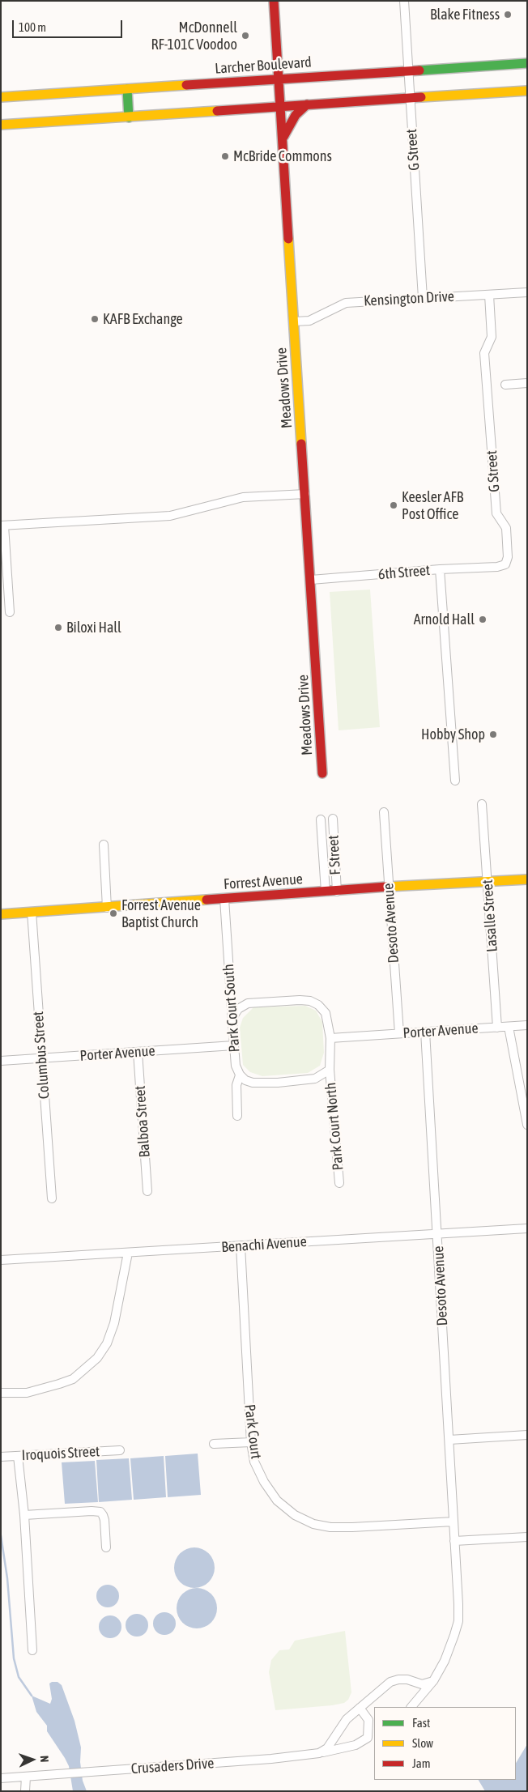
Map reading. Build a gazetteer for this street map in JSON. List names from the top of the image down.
{
  "streets": {
    "street": [
      "Larcher Boulevard",
      "G Street",
      "Kensington Drive",
      "Meadows Drive",
      "6th Street",
      "F Street",
      "Forrest Avenue",
      "Lasalle Street",
      "Desoto Avenue",
      "Park Court South",
      "Porter Avenue",
      "Columbus Street",
      "Balboa Street",
      "Park Court North",
      "Benachi Avenue",
      "Park Court",
      "Iroquois Street",
      "Crusaders Drive"
    ]
  },
  "crossings": [
    ["Larcher Boulevard", "G Street"],
    ["Larcher Boulevard", "Meadows Drive"],
    ["G Street", "Kensington Drive"],
    ["G Street", "6th Street"],
    ["Kensington Drive", "Meadows Drive"],
    ["Meadows Drive", "6th Street"],
    ["F Street", "Forrest Avenue"],
    ["Forrest Avenue", "Lasalle Street"],
    ["Forrest Avenue", "Desoto Avenue"],
    ["Forrest Avenue", "Park Court South"],
    ["Forrest Avenue", "Columbus Street"],
    ["Lasalle Street", "Porter Avenue"],
    ["Desoto Avenue", "Porter Avenue"],
    ["Desoto Avenue", "Benachi Avenue"],
    ["Desoto Avenue", "Park Court"],
    ["Park Court South", "Porter Avenue"],
    ["Park Court South", "Park Court North"],
    ["Porter Avenue", "Columbus Street"],
    ["Porter Avenue", "Balboa Street"],
    ["Porter Avenue", "Park Court North"],
    ["Benachi Avenue", "Park Court"]
  ],
  "places": [
    "Blake Fitness",
    "McDonnell RF-101C Voodoo",
    "McBride Commons",
    "KAFB Exchange",
    "Keesler AFB Post Office",
    "Arnold Hall",
    "Biloxi Hall",
    "Hobby Shop",
    "Forrest Avenue Baptist Church"
  ],
  "legend": ["Fast", "Slow", "Jam"],
  "scale_bar": "100 m",
  "north": "right"
}
